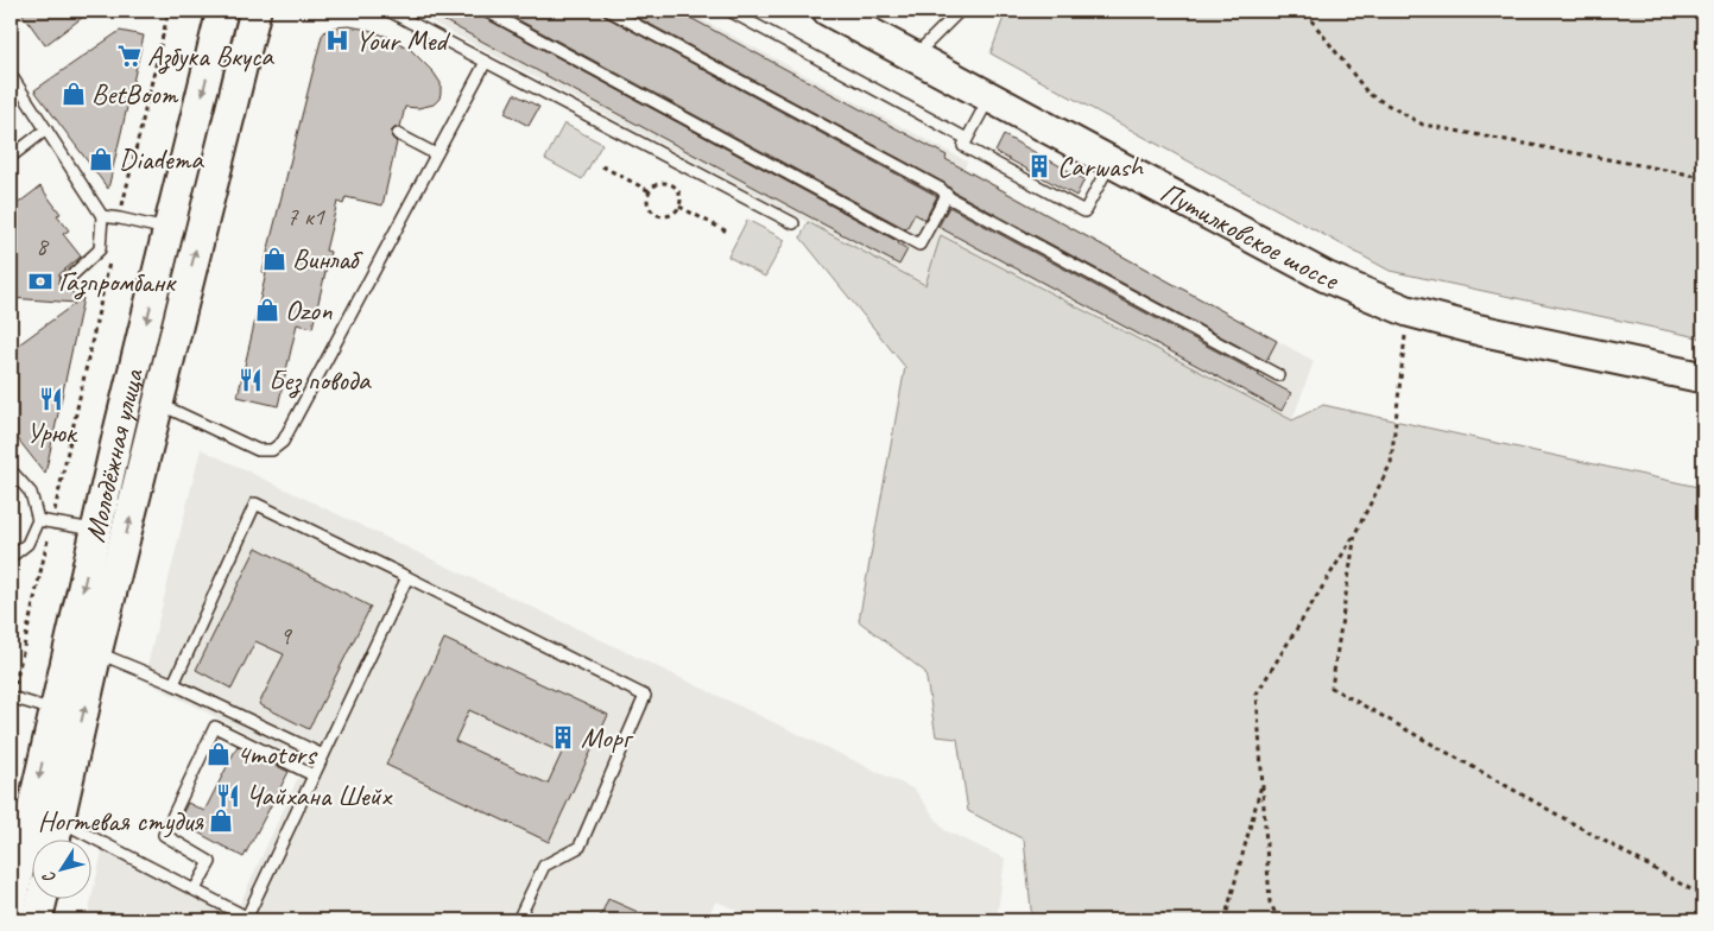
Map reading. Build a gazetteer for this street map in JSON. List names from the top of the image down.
{
  "streets": {
    "main road": ["Путилковское шоссе", "Молодёжная улица"]
  },
  "places": {
    "hospital": ["Your Med"],
    "supermarket": ["Азбука Вкуса"],
    "shop": [
      "BetBoom",
      "Diadema",
      "Винлаб",
      "Ozon",
      "4motors",
      "Ногтевая студия"
    ],
    "building": ["Carwash", "Морг"],
    "bank": ["Газпромбанк"],
    "restaurant": ["Без повода", "Урюк", "Чайхана Шейх"]
  },
  "house_numbers": ["7 к1", "8", "9"],
  "north": "bottom left"
}
